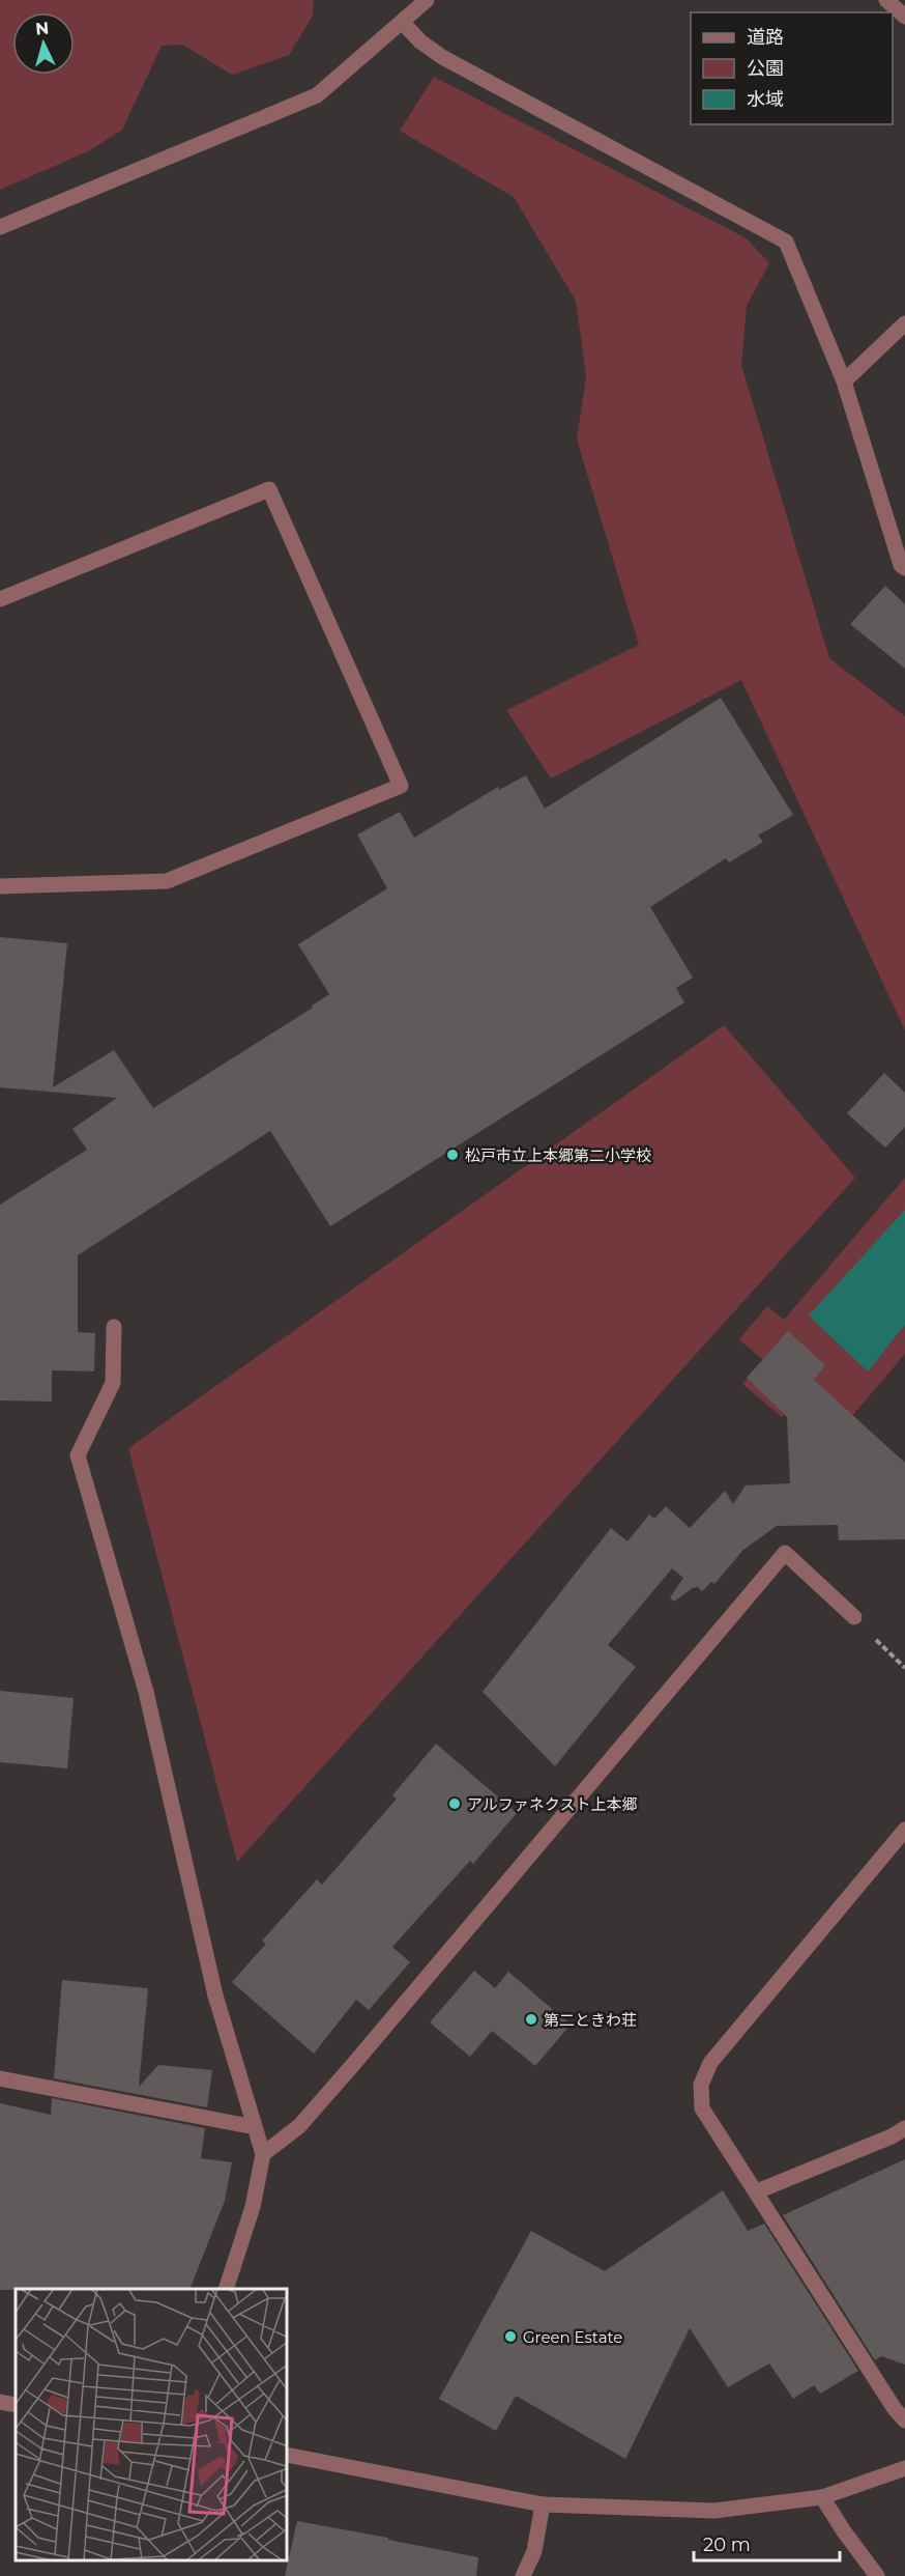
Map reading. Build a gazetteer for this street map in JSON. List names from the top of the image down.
{
  "places": [
    "松戸市立上本郷第二小学校",
    "アルファネクスト上本郷",
    "第二ときわ荘",
    "Green Estate"
  ],
  "legend": ["道路", "公園", "水域"],
  "scale_bar": "20 m",
  "north": "top"
}
